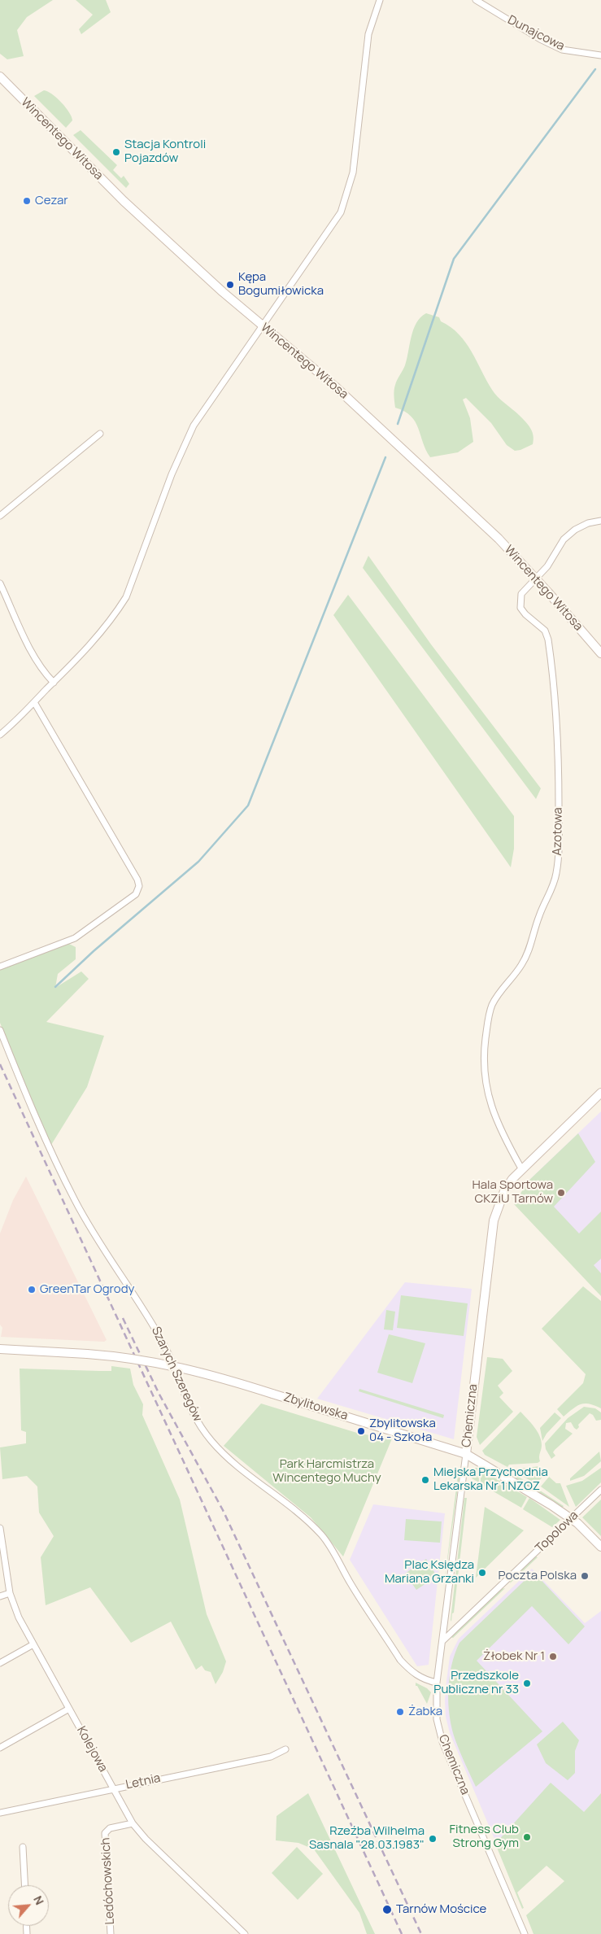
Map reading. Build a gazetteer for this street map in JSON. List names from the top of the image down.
{
  "streets": {
    "street": [
      "Dunajcowa",
      "Wincentego Witosa",
      "Azotowa",
      "Szarych Szeregów",
      "Zbylitowska",
      "Chemiczna",
      "Topolowa",
      "Kolejowa",
      "Letnia",
      "Ledóchowskich"
    ]
  },
  "crossings": [
    ["Wincentego Witosa", "Azotowa"],
    ["Azotowa", "Chemiczna"],
    ["Szarych Szeregów", "Chemiczna"],
    ["Zbylitowska", "Chemiczna"],
    ["Zbylitowska", "Topolowa"],
    ["Chemiczna", "Topolowa"],
    ["Kolejowa", "Letnia"],
    ["Kolejowa", "Ledóchowskich"]
  ],
  "parks": ["Park Harcmistrza Wincentego Muchy"],
  "places": [
    "Stacja Kontroli Pojazdów",
    "Cezar",
    "Kępa Bogumiłowicka",
    "Hala Sportowa CKZiU Tarnów",
    "GreenTar Ogrody",
    "Zbylitowska 04 - Szkoła",
    "Miejska Przychodnia Lekarska Nr 1 NZOZ",
    "Plac Księdza Mariana Grzanki",
    "Poczta Polska",
    "Żłobek Nr 1",
    "Przedszkole Publiczne nr 33",
    "Żabka",
    "Fitness Club Strong Gym",
    "Rzeźba Wilhelma Sasnala \"28.03.1983\"",
    "Tarnów Mościce"
  ],
  "north": "top right"
}
